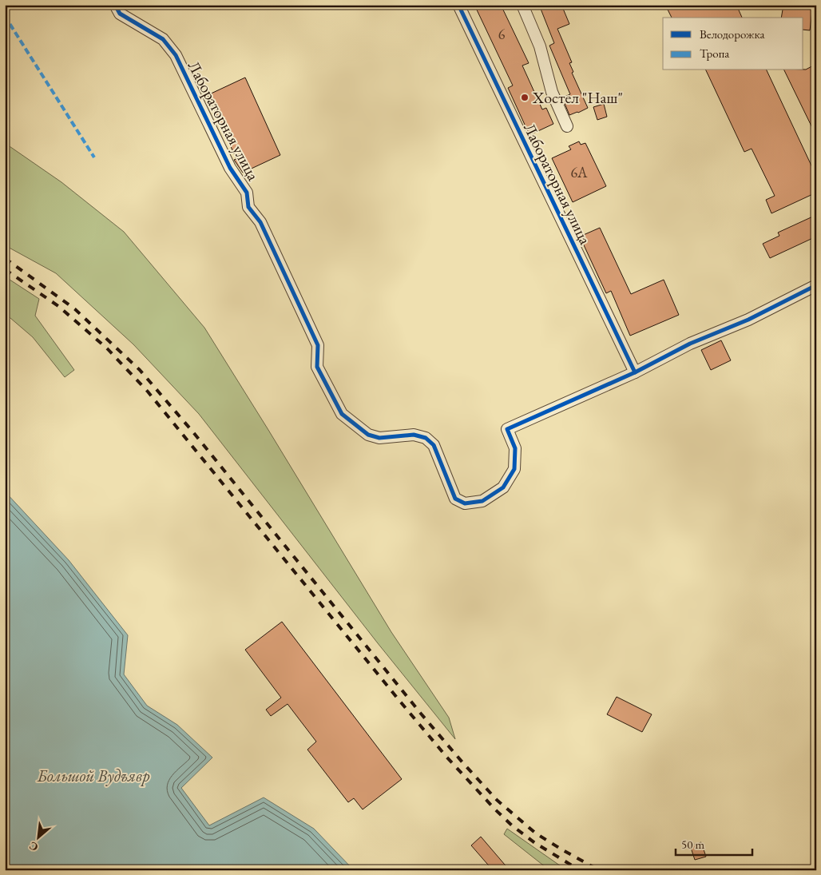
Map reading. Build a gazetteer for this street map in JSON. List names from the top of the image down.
{
  "streets": {
    "street": ["Лабораторная улица"]
  },
  "water": ["Большой Вудъявр"],
  "places": ["Хостел \"Наш\""],
  "house_numbers": ["6", "6А"],
  "legend": ["Велодорожка", "Тропа"],
  "scale_bar": "50 m",
  "north": "bottom left"
}
